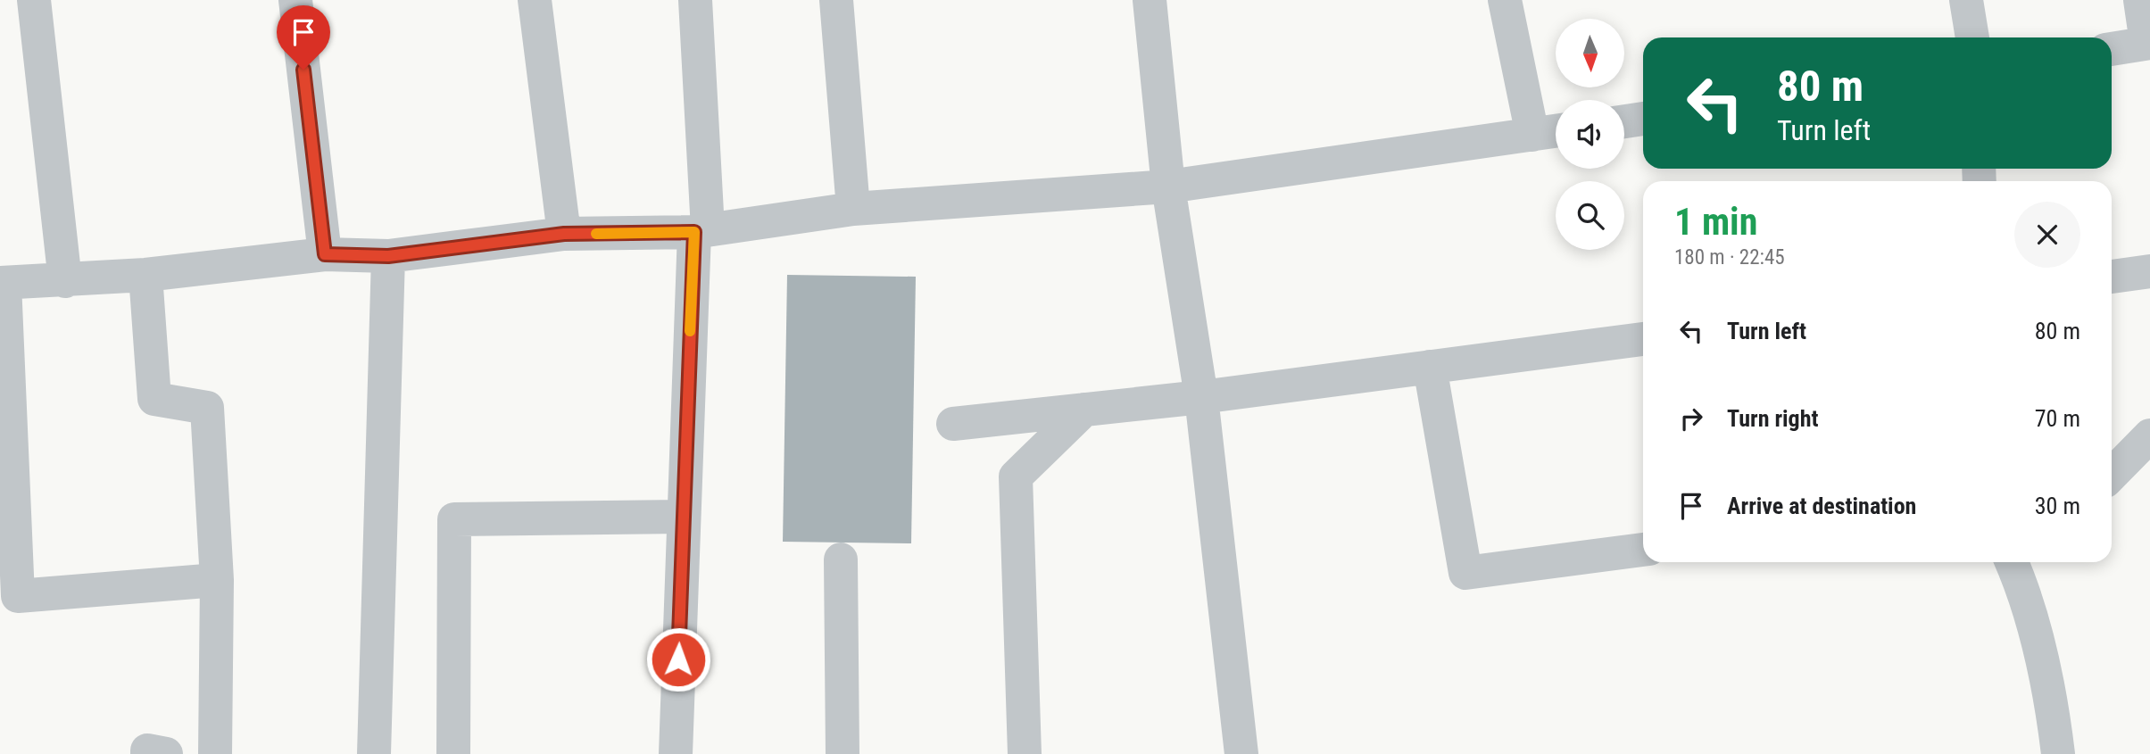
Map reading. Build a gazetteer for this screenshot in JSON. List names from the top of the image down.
{
  "north": "bottom",
  "page": {
    "turn": ["80 m", "Turn left"],
    "heading": ["1 min", "180 m · 22:45"],
    "list": [
      {
        "name": "Turn left",
        "value": "80 m"
      },
      {
        "name": "Turn right",
        "value": "70 m"
      },
      {
        "name": "Arrive at destination",
        "value": "30 m"
      }
    ]
  }
}
